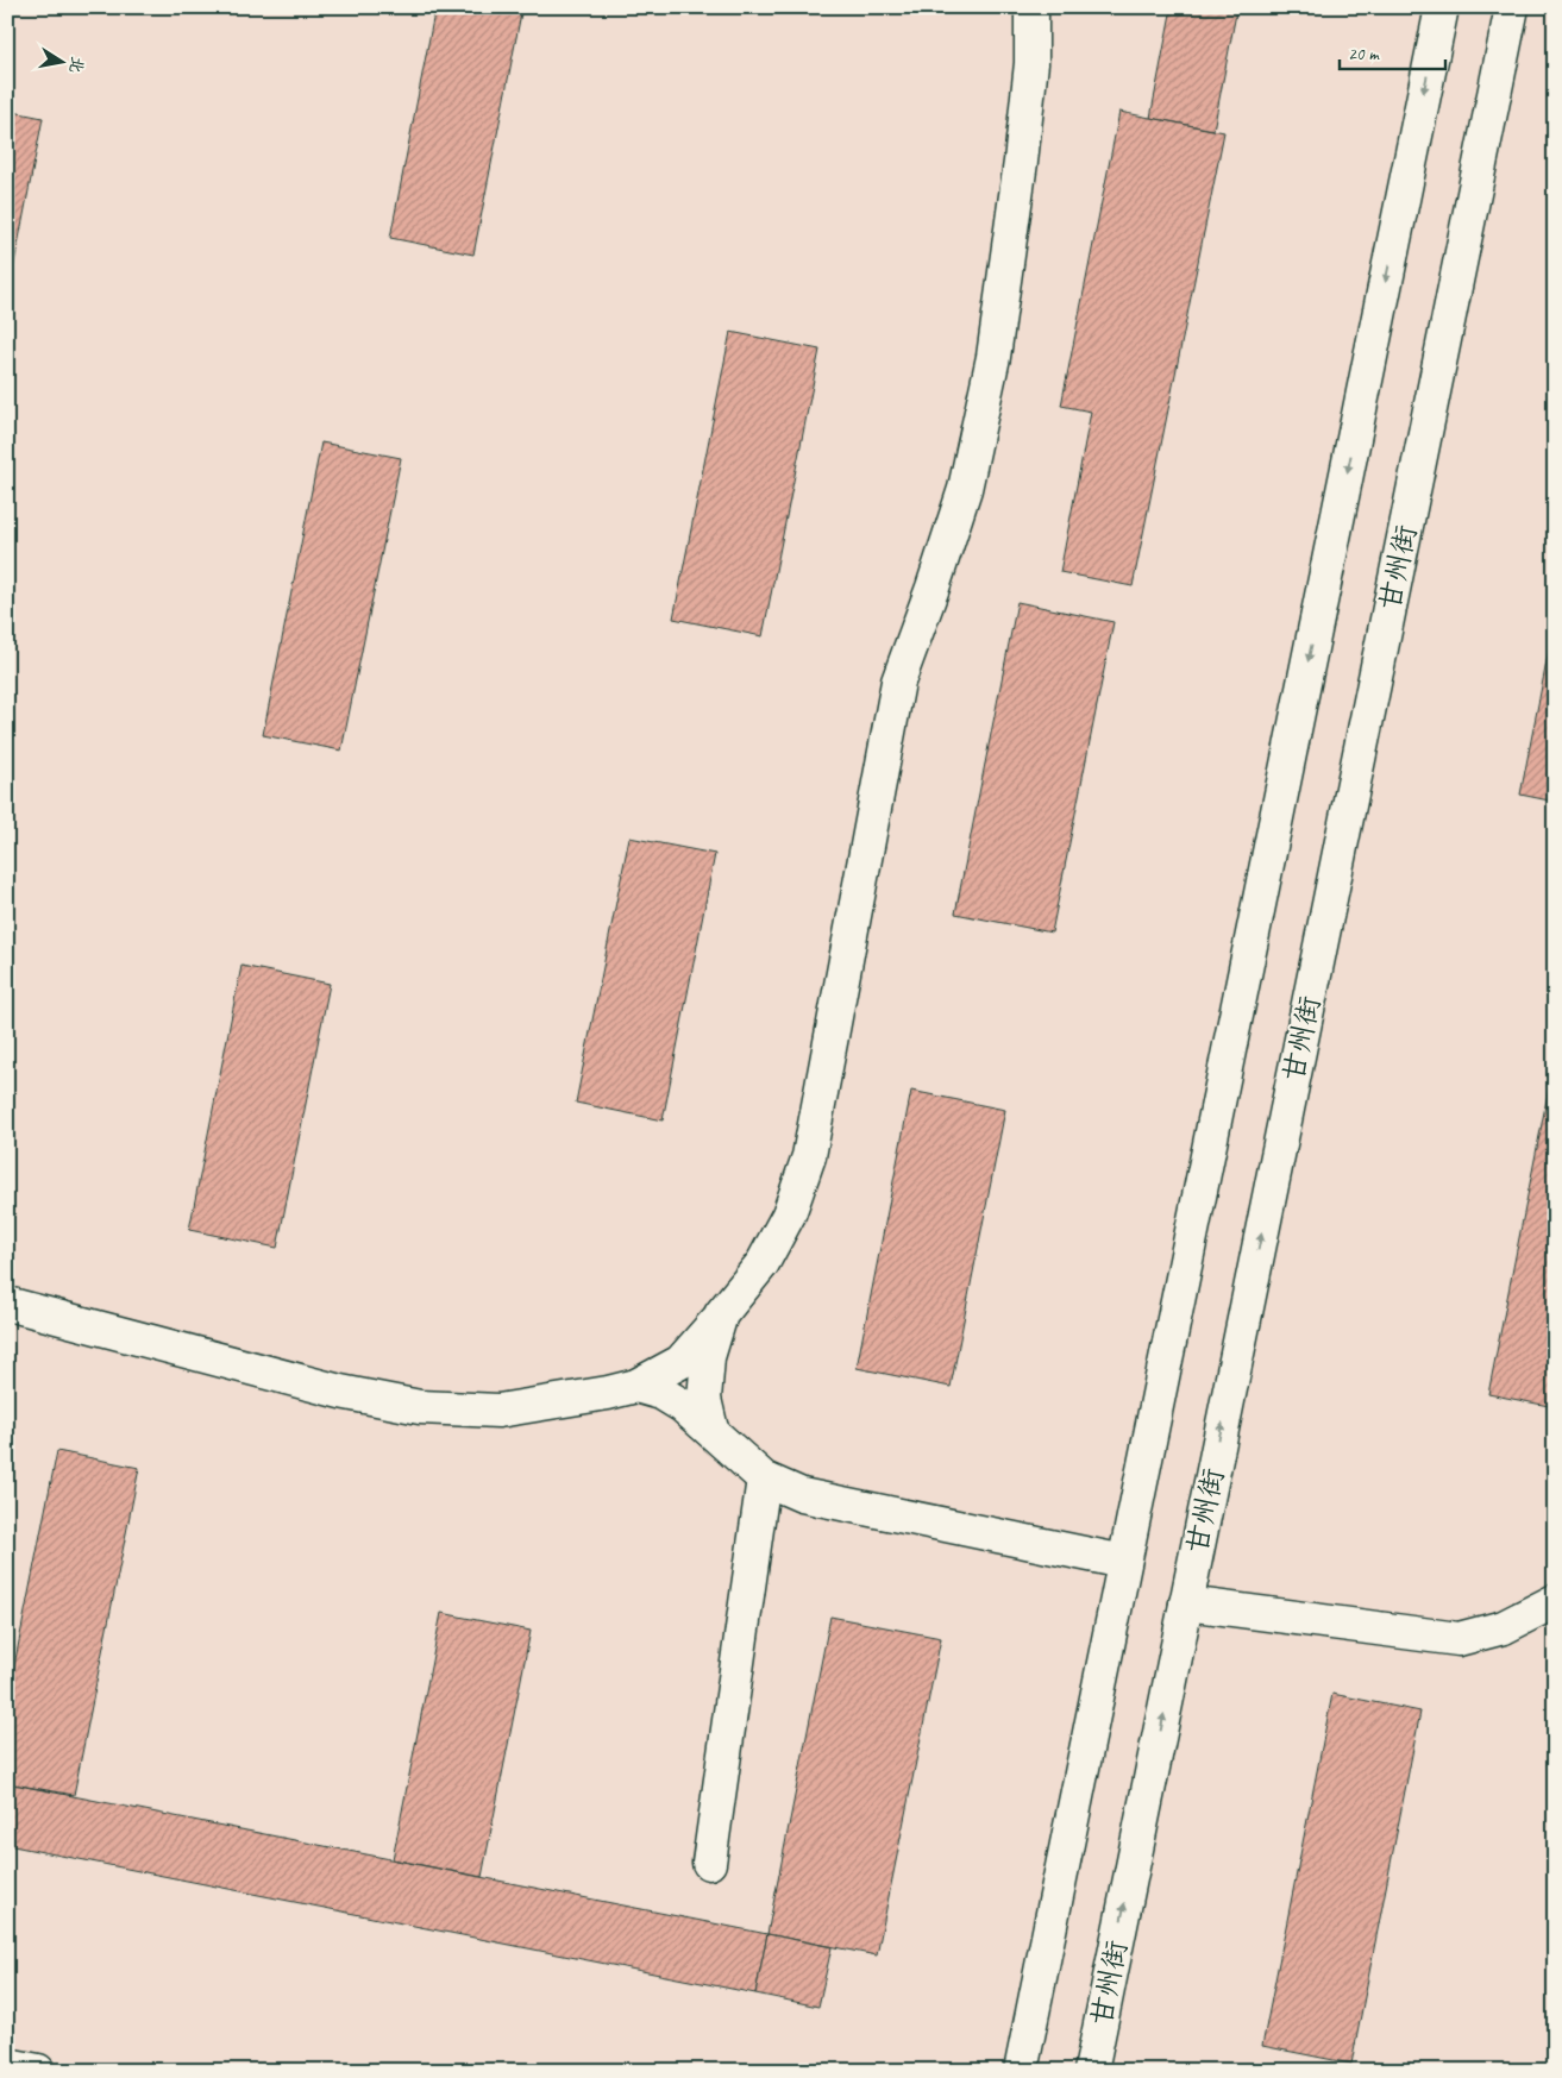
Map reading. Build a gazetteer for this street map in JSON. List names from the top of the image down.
{
  "streets": {
    "street": ["甘州街"]
  },
  "scale_bar": "20 m",
  "north": "right"
}
